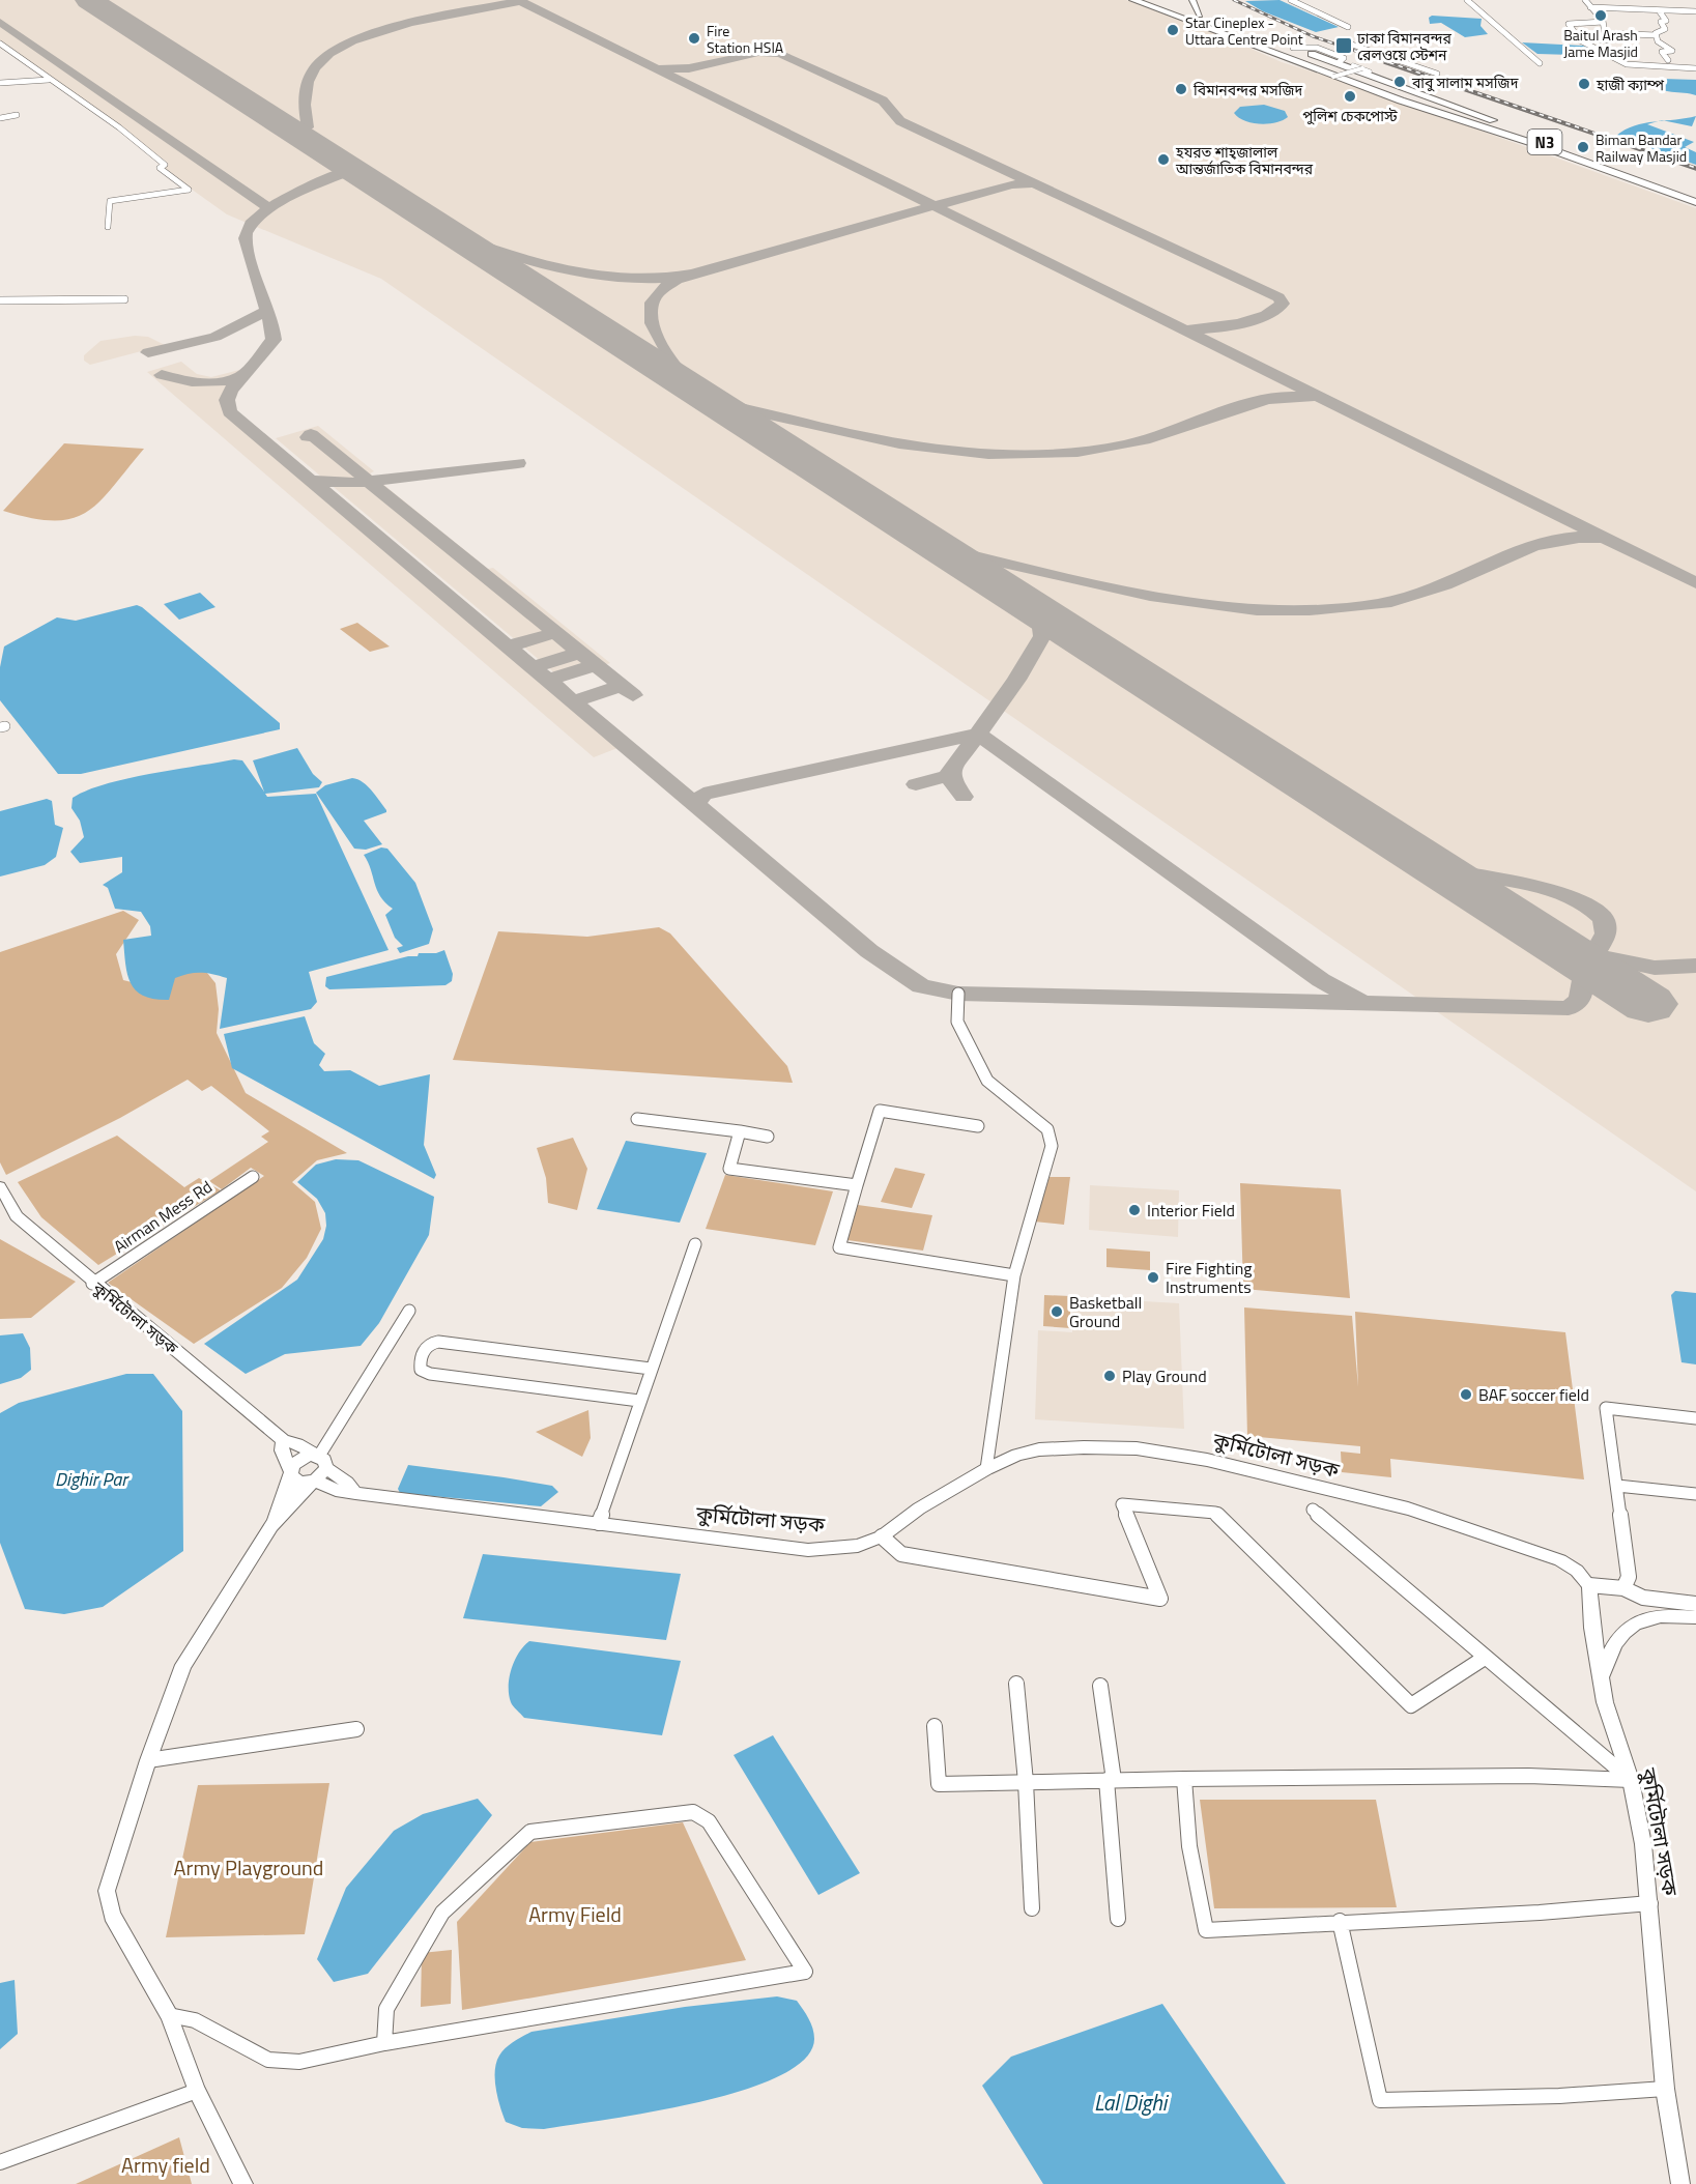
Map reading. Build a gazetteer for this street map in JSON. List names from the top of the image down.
{
  "streets": {
    "highway": ["N3"],
    "street": ["Airman Mess Rd", "কুর্মিটোলা সড়ক"]
  },
  "crossings": [
    ["Airman Mess Rd", "কুর্মিটোলা সড়ক"]
  ],
  "water": ["Dighir Par", "Lal Dighi"],
  "parks": ["Army Playground", "Army Field", "Army field"],
  "places": {
    "other": [
      "Baitul Arash Jame Masjid",
      "Star Cineplex - Uttara Centre Point",
      "Fire Station HSIA",
      "বাবু সালাম মসজিদ",
      "হাজী ক্যাম্প",
      "বিমানবন্দর মসজিদ",
      "পুলিশ চেকপোস্ট",
      "Biman Bandar Railway Masjid",
      "হযরত শাহ্‌জালাল আন্তর্জাতিক বিমানবন্দর",
      "Interior Field",
      "Fire Fighting Instruments",
      "Basketball Ground",
      "Play Ground",
      "BAF soccer field"
    ],
    "transit": ["ঢাকা বিমানবন্দর রেলওয়ে স্টেশন"]
  }
}
